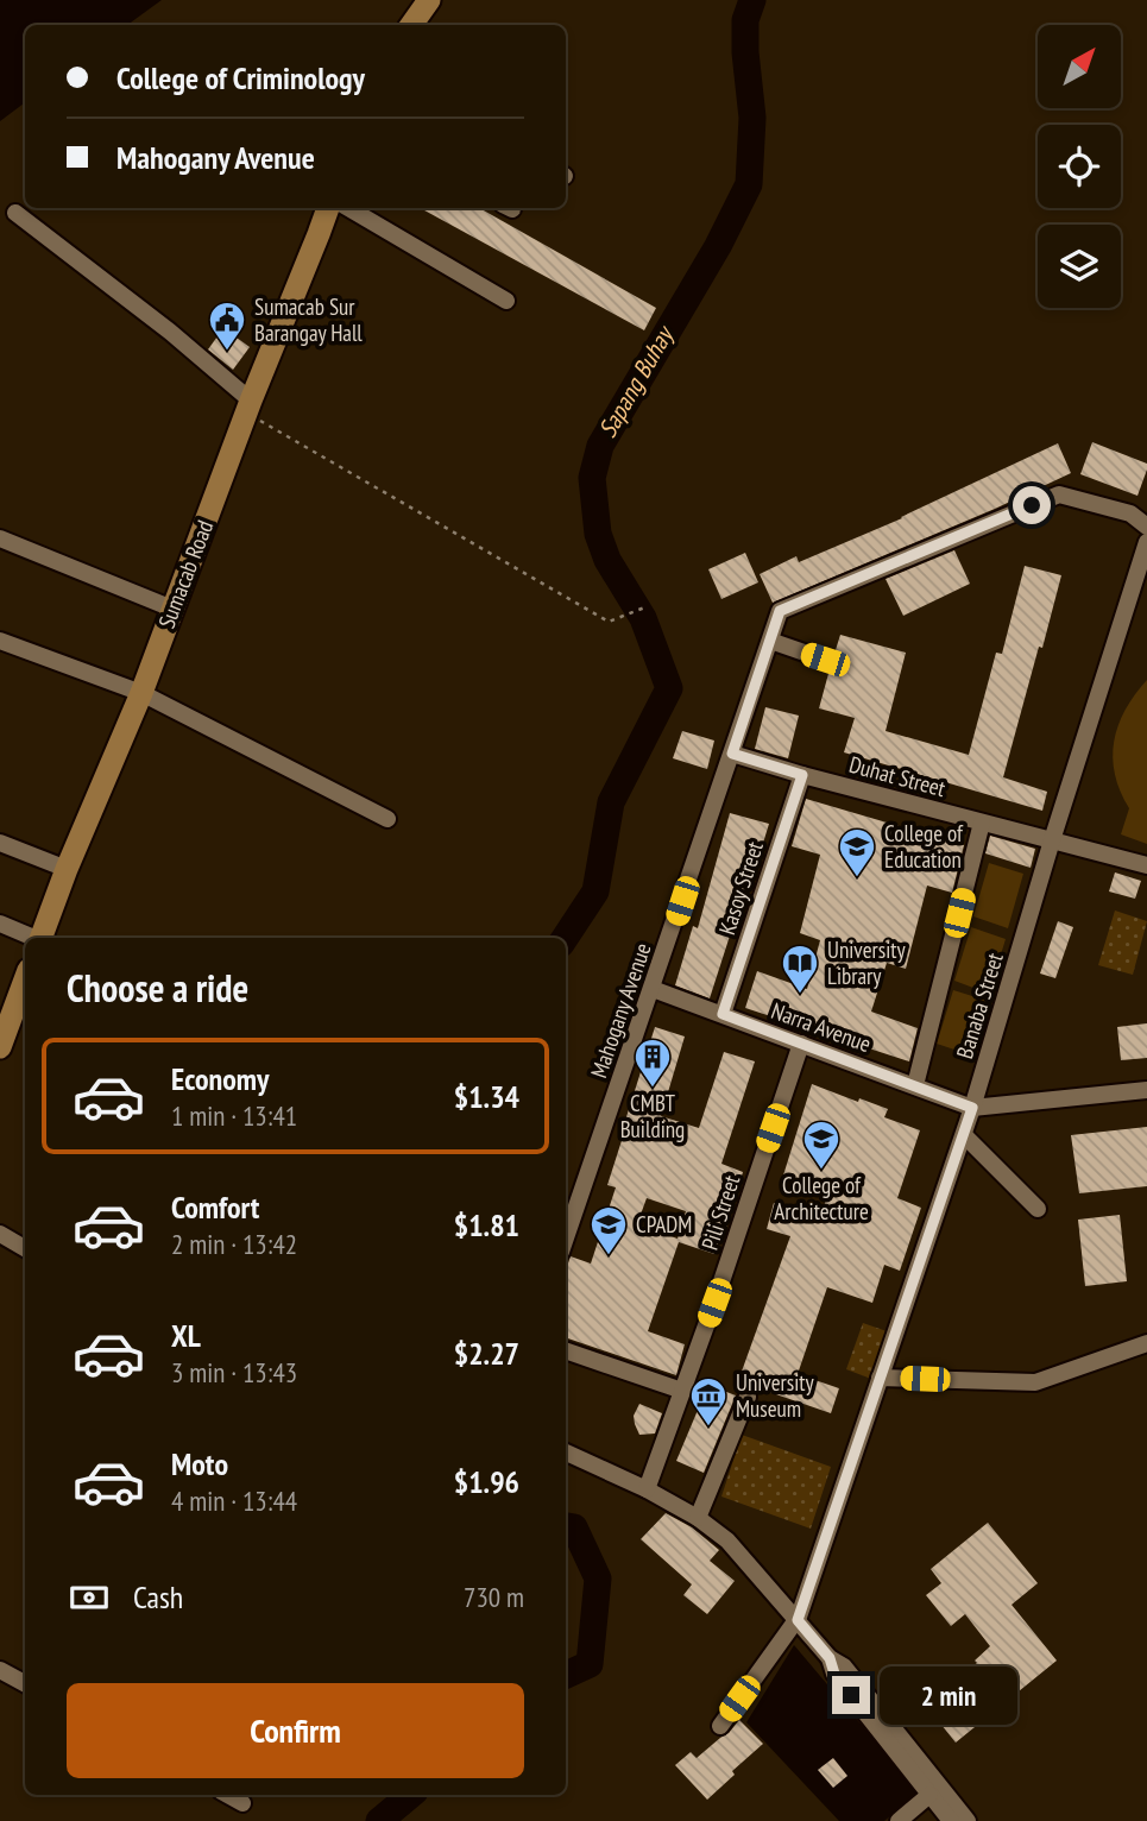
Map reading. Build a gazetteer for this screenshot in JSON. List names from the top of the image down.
{
  "streets": {
    "main road": ["Sumacab Road"],
    "street": [
      "Duhat Street",
      "Kasoy Street",
      "Banaba Street",
      "Mahogany Avenue",
      "Narra Avenue",
      "Pili Street"
    ]
  },
  "crossings": [
    ["Duhat Street", "Kasoy Street"],
    ["Duhat Street", "Banaba Street"],
    ["Duhat Street", "Mahogany Avenue"],
    ["Kasoy Street", "Narra Avenue"],
    ["Banaba Street", "Narra Avenue"],
    ["Mahogany Avenue", "Narra Avenue"],
    ["Narra Avenue", "Pili Street"]
  ],
  "water": ["Sapang Buhay"],
  "places": {
    "public building": ["Sumacab Sur Barangay Hall"],
    "school or university": ["College of Education", "College of Architecture", "CPADM"],
    "library": ["University Library"],
    "building": ["CMBT Building"],
    "museum": ["University Museum"]
  },
  "north": "top right",
  "page": {
    "banner": ["College of Criminology", "Mahogany Avenue"],
    "heading": "Choose a ride",
    "list": [
      {
        "name": "Economy",
        "note": "1 min · 13:41",
        "value": "$1.34"
      },
      {
        "name": "Comfort",
        "note": "2 min · 13:42",
        "value": "$1.81"
      },
      {
        "name": "XL",
        "note": "3 min · 13:43",
        "value": "$2.27"
      },
      {
        "name": "Moto",
        "note": "4 min · 13:44",
        "value": "$1.96"
      }
    ],
    "pay": ["Cash", "730 m"],
    "bubble": "2 min",
    "buttons": "Confirm"
  }
}
